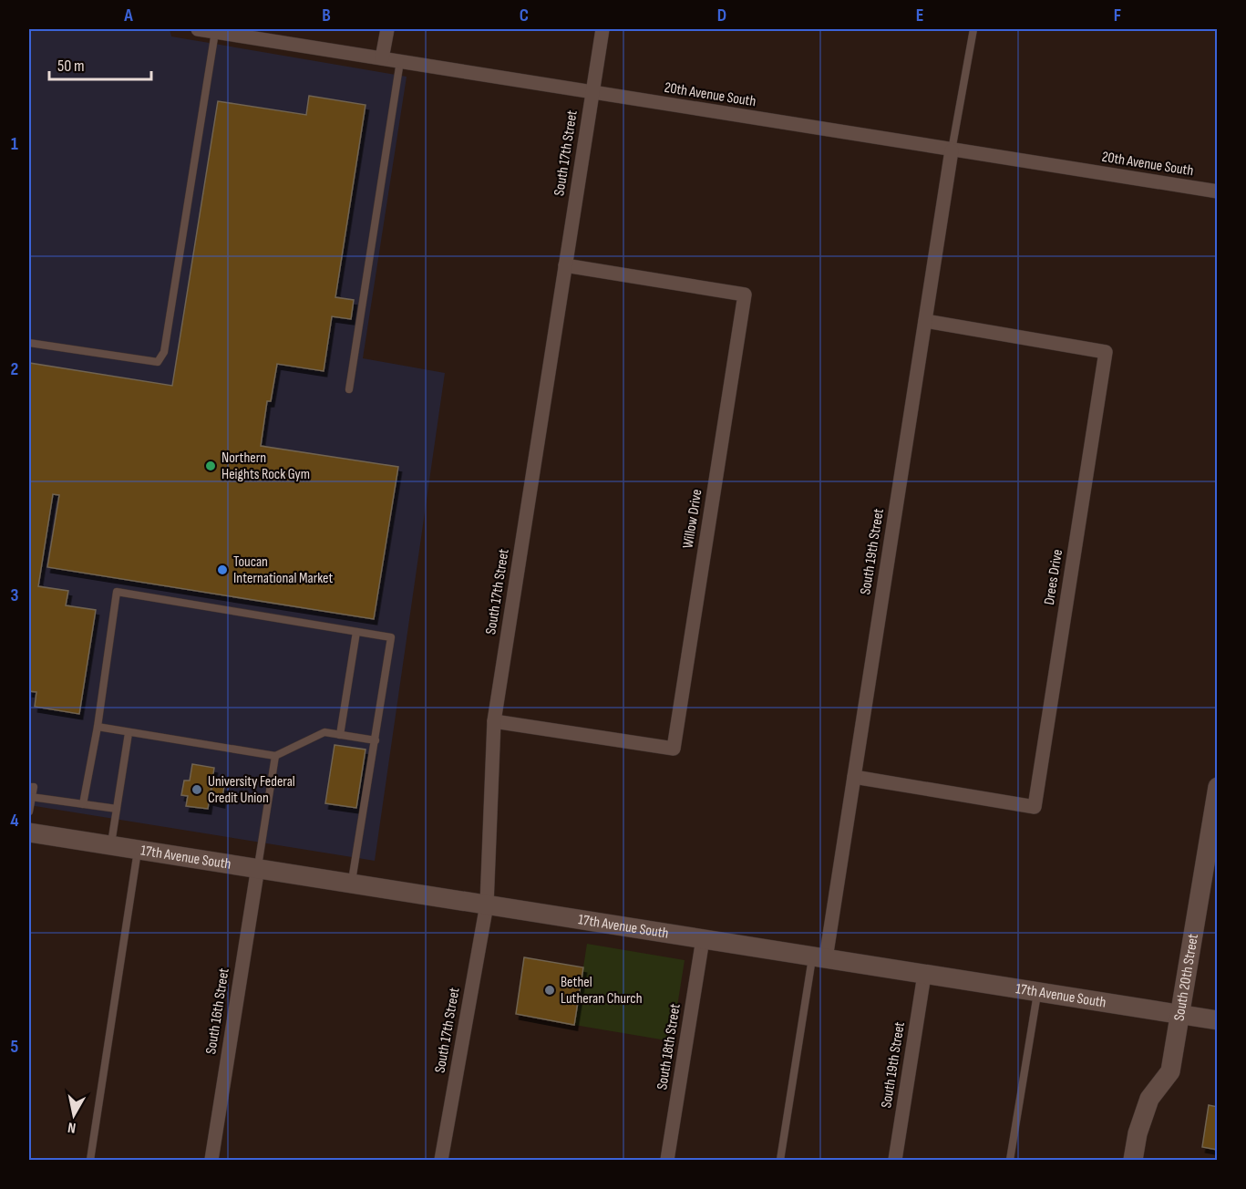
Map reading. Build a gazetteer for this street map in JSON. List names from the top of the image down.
{
  "streets": {
    "street": [
      "20th Avenue South",
      "South 17th Street",
      "Willow Drive",
      "South 19th Street",
      "Drees Drive",
      "17th Avenue South",
      "South 20th Street",
      "South 16th Street",
      "South 18th Street"
    ]
  },
  "crossings": [
    ["20th Avenue South", "South 17th Street"],
    ["20th Avenue South", "South 19th Street"],
    ["South 17th Street", "Willow Drive"],
    ["South 17th Street", "17th Avenue South"],
    ["South 19th Street", "Drees Drive"],
    ["South 19th Street", "17th Avenue South"],
    ["17th Avenue South", "South 20th Street"],
    ["17th Avenue South", "South 16th Street"],
    ["17th Avenue South", "South 18th Street"]
  ],
  "places": [
    "Northern Heights Rock Gym",
    "Toucan International Market",
    "University Federal Credit Union",
    "Bethel Lutheran Church"
  ],
  "scale_bar": "50 m",
  "north": "bottom",
  "grid": {
    "columns": [
      "A",
      "B",
      "C",
      "D",
      "E",
      "F"
    ],
    "rows": [
      "1",
      "2",
      "3",
      "4",
      "5"
    ]
  }
}
